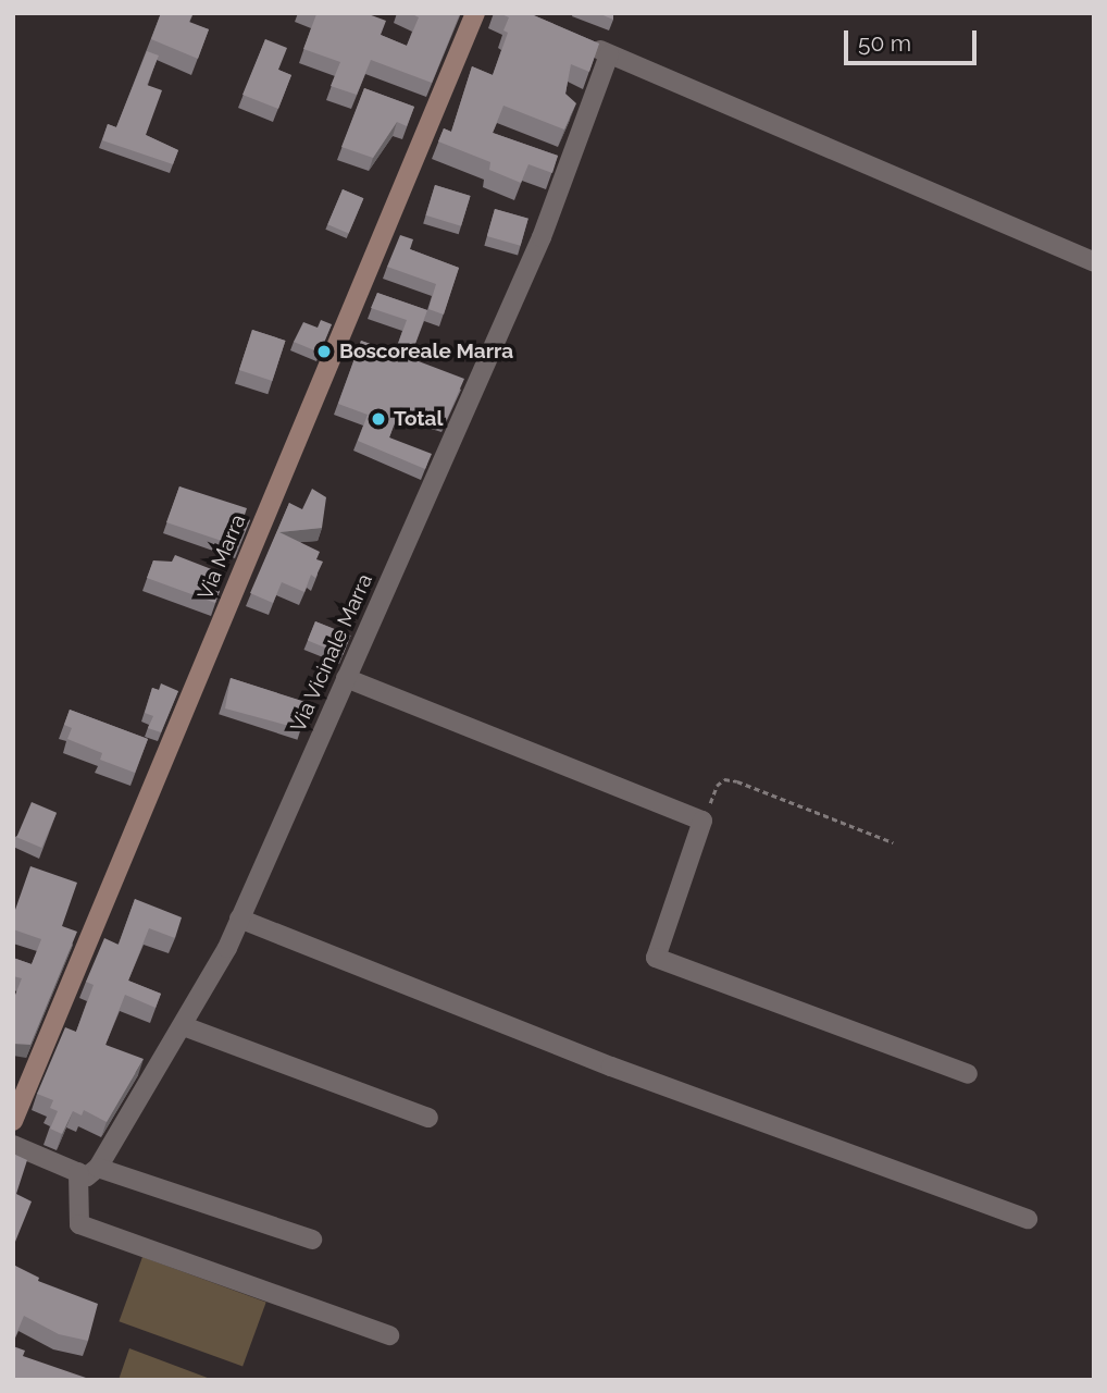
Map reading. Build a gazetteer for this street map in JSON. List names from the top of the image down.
{
  "streets": {
    "main road": ["Via Marra"],
    "street": ["Via Vicinale Marra"]
  },
  "places": ["Boscoreale Marra", "Total"],
  "scale_bar": "50 m"
}
